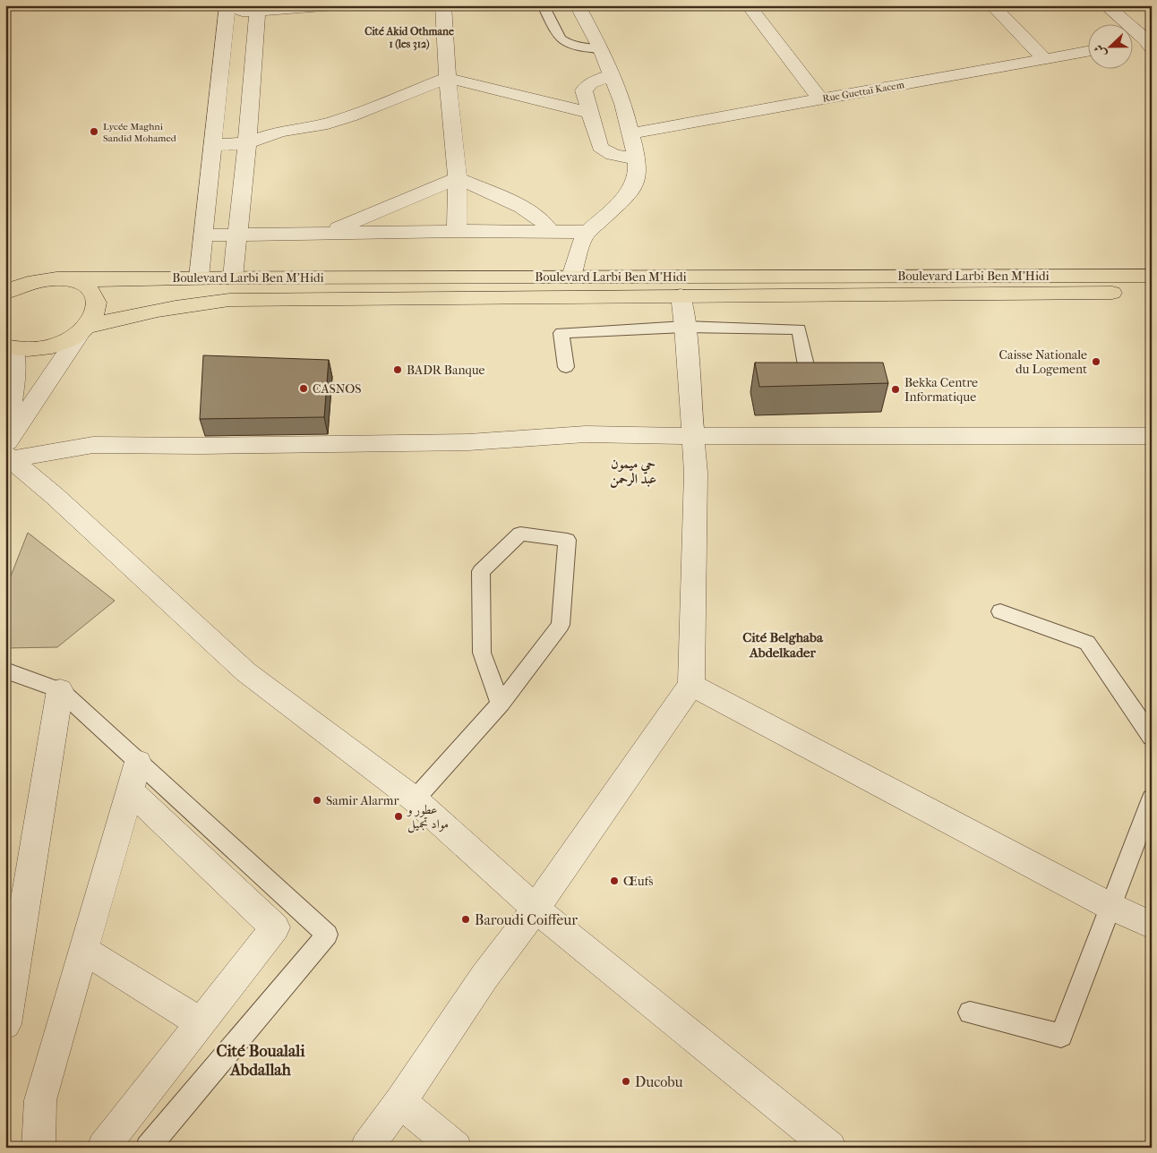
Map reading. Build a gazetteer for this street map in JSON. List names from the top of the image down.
{
  "streets": {
    "main road": ["Boulevard Larbi Ben M'Hidi"],
    "street": ["Rue Guettaï Kacem"]
  },
  "districts": [
    "Cité Akid Othmane 1 (les 312)",
    "حي ميمون عبد الرحمن",
    "Cité Belghaba Abdelkader",
    "Cité Boualali Abdallah"
  ],
  "places": [
    "Lycée Maghni Sandid Mohamed",
    "Caisse Nationale du Logement",
    "BADR Banque",
    "CASNOS",
    "Bekka Centre Informatique",
    "Samir Alarmr",
    "عطور و مواد تجميل",
    "Œufs",
    "Baroudi Coiffeur",
    "Ducobu"
  ],
  "north": "left"
}
